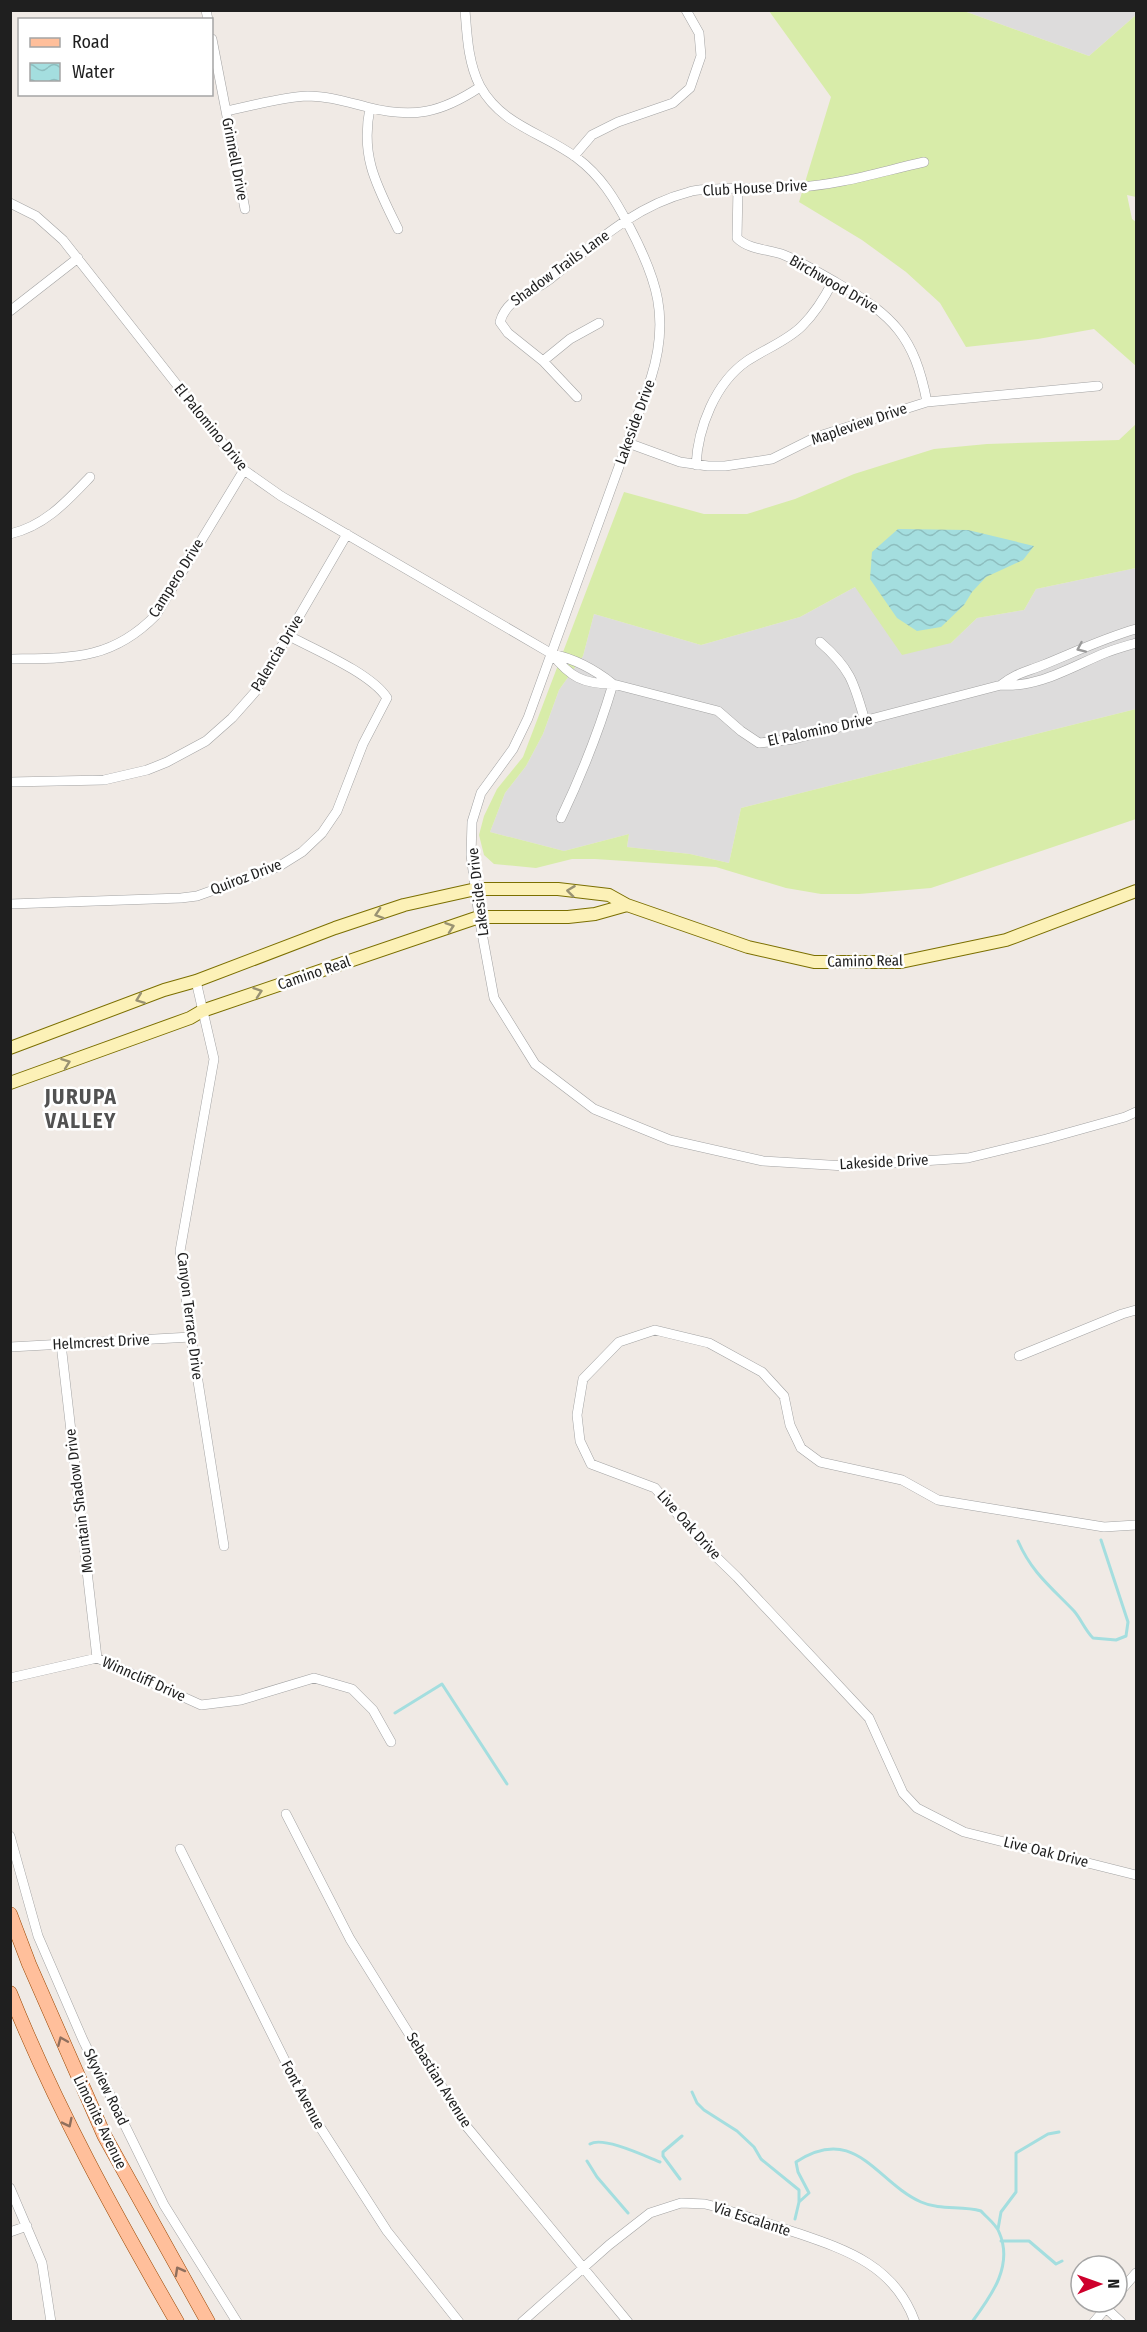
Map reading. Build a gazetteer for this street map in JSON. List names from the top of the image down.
{
  "streets": {
    "main road": ["Camino Real", "Limonite Avenue"],
    "street": [
      "Grinnell Drive",
      "Club House Drive",
      "Shadow Trails Lane",
      "Birchwood Drive",
      "Lakeside Drive",
      "Mapleview Drive",
      "El Palomino Drive",
      "Campero Drive",
      "Palencia Drive",
      "Quiroz Drive",
      "Canyon Terrace Drive",
      "Helmcrest Drive",
      "Mountain Shadow Drive",
      "Live Oak Drive",
      "Winncliff Drive",
      "Sebastian Avenue",
      "Skyview Road",
      "Font Avenue",
      "Via Escalante"
    ]
  },
  "crossings": [
    ["Club House Drive", "Shadow Trails Lane"],
    ["Club House Drive", "Birchwood Drive"],
    ["Club House Drive", "Lakeside Drive"],
    ["Shadow Trails Lane", "Lakeside Drive"],
    ["Birchwood Drive", "Mapleview Drive"],
    ["Lakeside Drive", "Mapleview Drive"],
    ["Lakeside Drive", "El Palomino Drive"],
    ["Lakeside Drive", "Camino Real"],
    ["El Palomino Drive", "Campero Drive"],
    ["El Palomino Drive", "Palencia Drive"],
    ["Palencia Drive", "Quiroz Drive"],
    ["Camino Real", "Canyon Terrace Drive"],
    ["Canyon Terrace Drive", "Helmcrest Drive"],
    ["Helmcrest Drive", "Mountain Shadow Drive"],
    ["Mountain Shadow Drive", "Winncliff Drive"],
    ["Sebastian Avenue", "Via Escalante"]
  ],
  "districts": ["JURUPA VALLEY"],
  "legend": ["Road", "Water"],
  "north": "right"
}
